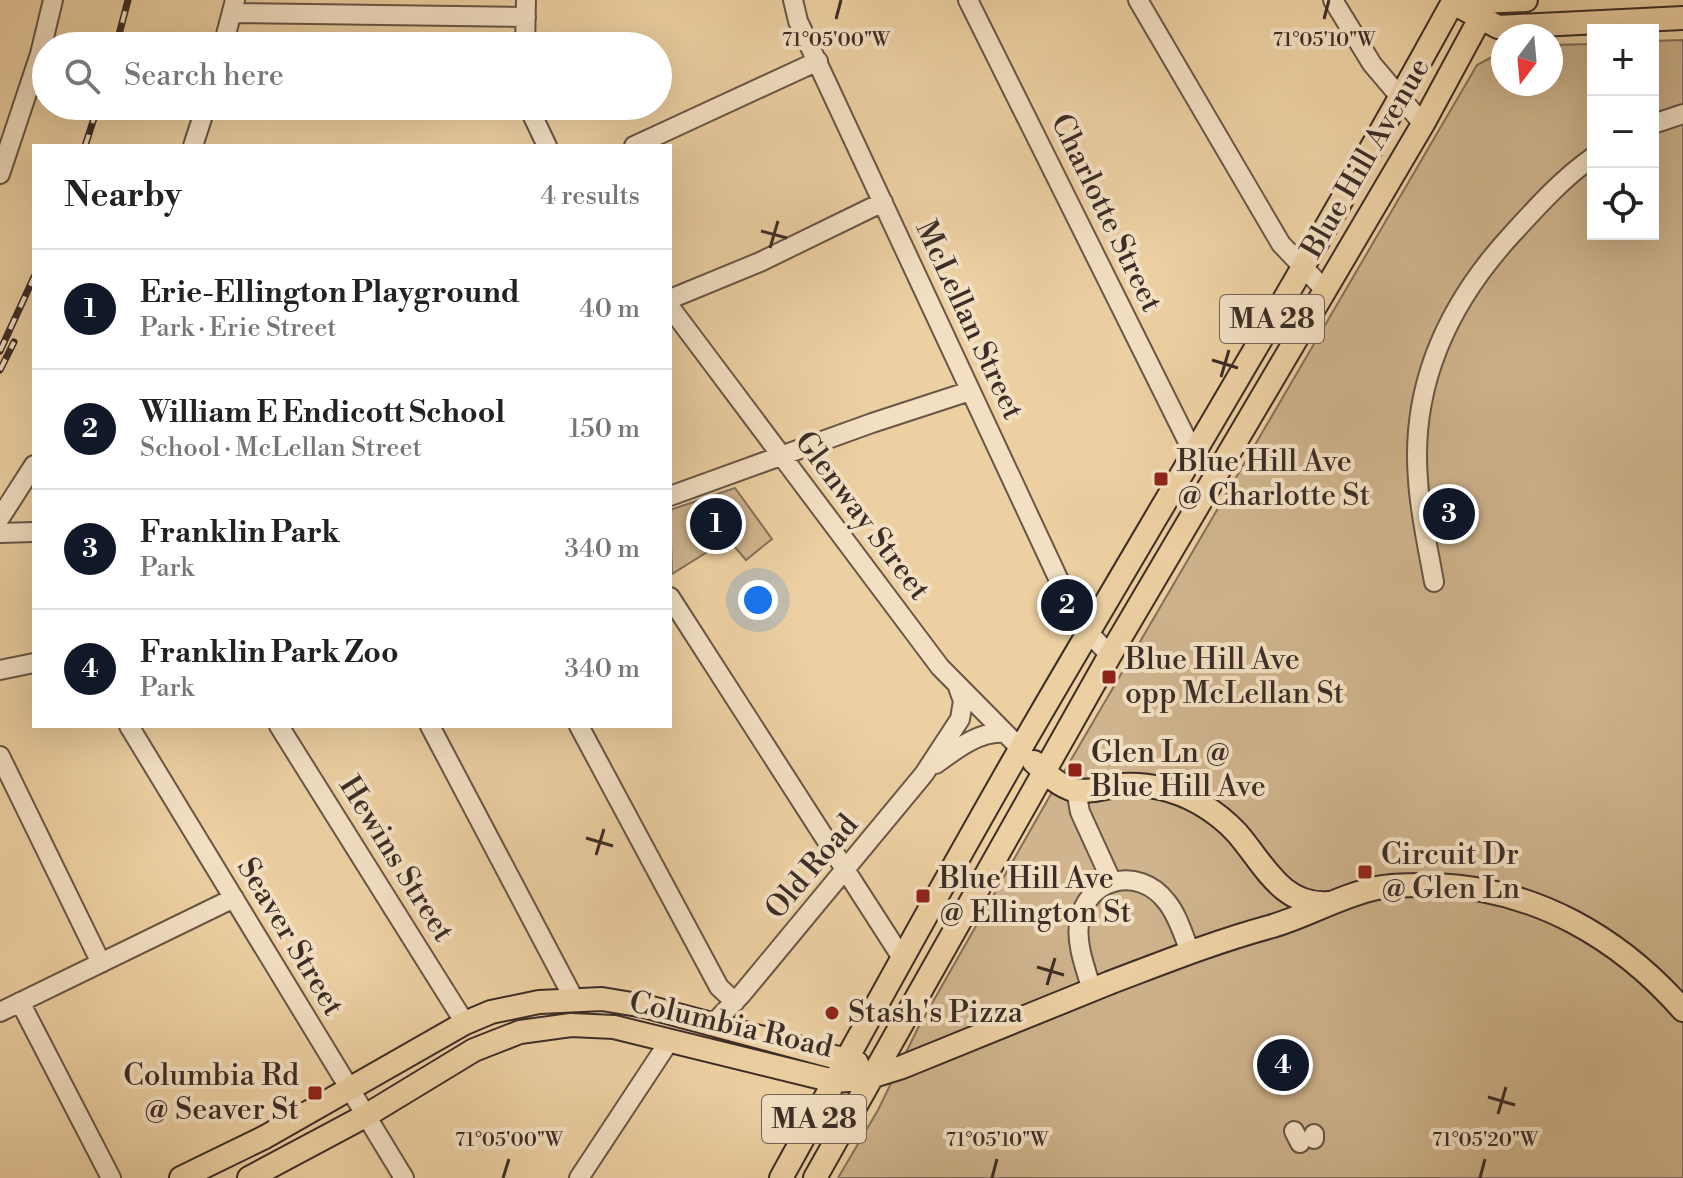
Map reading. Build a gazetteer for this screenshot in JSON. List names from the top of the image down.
{
  "streets": {
    "main road": ["Blue Hill Avenue", "MA 28", "Columbia Road"],
    "street": [
      "Charlotte Street",
      "McLellan Street",
      "Glenway Street",
      "Hewins Street",
      "Old Road",
      "Seaver Street"
    ]
  },
  "crossings": [
    ["Blue Hill Avenue", "Charlotte Street"],
    ["Blue Hill Avenue", "McLellan Street"],
    ["Blue Hill Avenue", "Glenway Street"],
    ["Blue Hill Avenue", "Old Road"],
    ["Blue Hill Avenue", "Columbia Road"],
    ["Glenway Street", "Old Road"],
    ["Hewins Street", "Columbia Road"],
    ["Old Road", "Columbia Road"],
    ["Seaver Street", "Columbia Road"]
  ],
  "places": {
    "transit": [
      "Blue Hill Ave @ Charlotte St",
      "Blue Hill Ave opp McLellan St",
      "Glen Ln @ Blue Hill Ave",
      "Circuit Dr @ Glen Ln",
      "Blue Hill Ave @ Ellington St",
      "Columbia Rd @ Seaver St"
    ],
    "other": ["Stash's Pizza"]
  },
  "north": "bottom",
  "page": {
    "map_buttons": ["+", "−"],
    "search": "Search here",
    "heading": ["Nearby", "4 results"],
    "list": [
      {
        "mark": "1",
        "name": "Erie-Ellington Playground",
        "note": "Park · Erie Street",
        "value": "40 m"
      },
      {
        "mark": "2",
        "name": "William E Endicott School",
        "note": "School · McLellan Street",
        "value": "150 m"
      },
      {
        "mark": "3",
        "name": "Franklin Park",
        "note": "Park",
        "value": "340 m"
      },
      {
        "mark": "4",
        "name": "Franklin Park Zoo",
        "note": "Park",
        "value": "340 m"
      }
    ],
    "pins": [
      "3",
      "1",
      "2",
      "4"
    ]
  },
  "coordinates": ["71°05'00\"W", "71°05'10\"W", "71°05'20\"W"]
}
